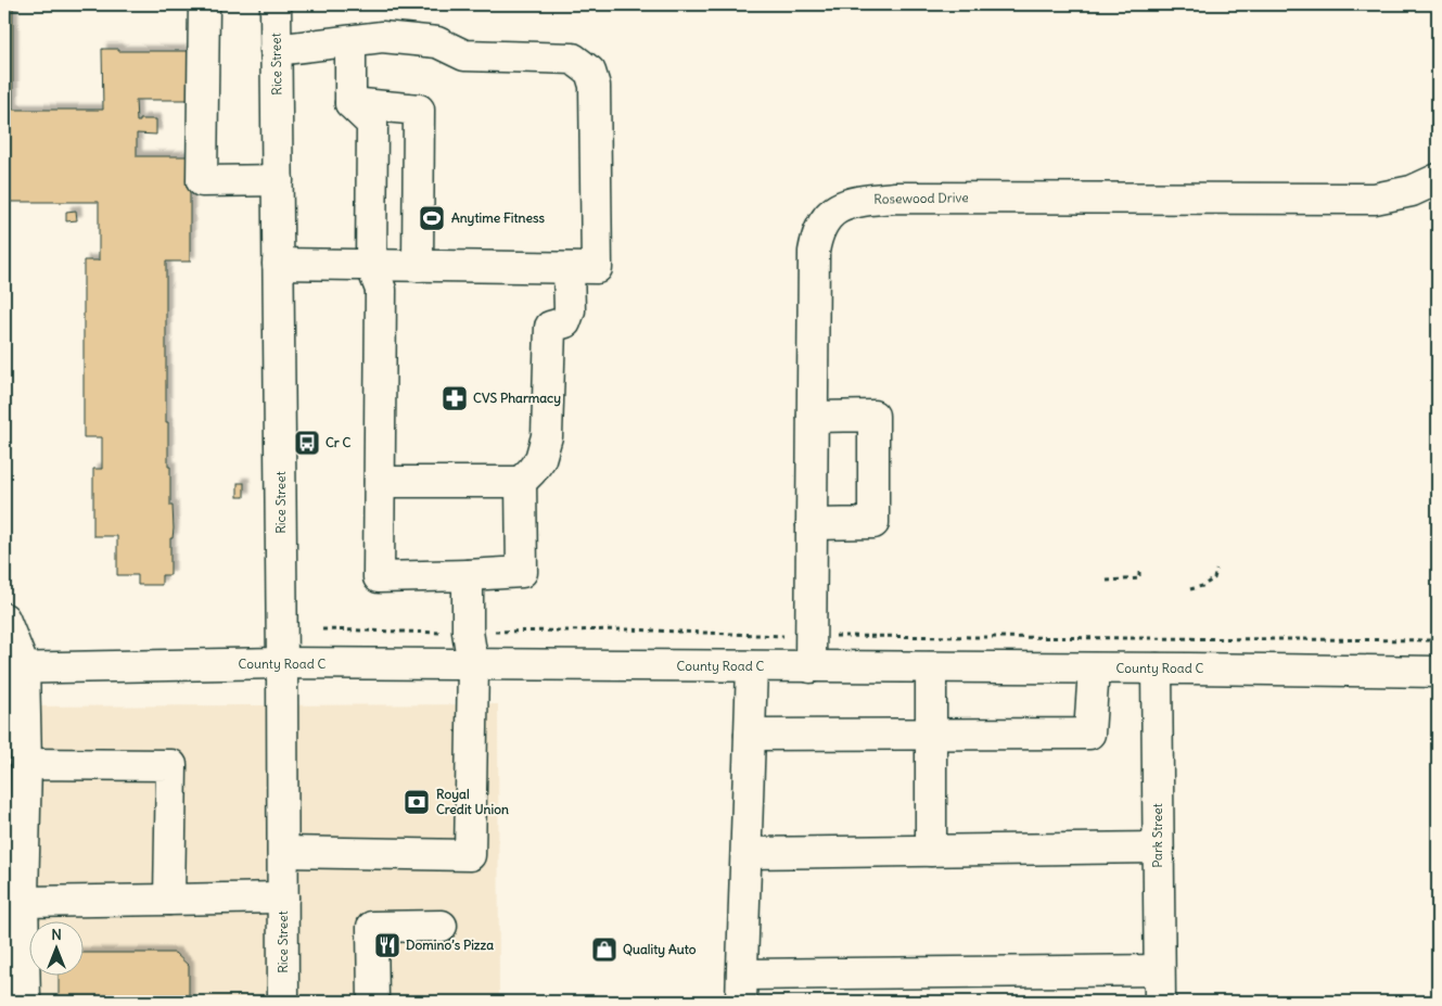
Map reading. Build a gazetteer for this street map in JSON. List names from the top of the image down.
{
  "streets": {
    "main road": [
      "Rice Street",
      "Rosewood Drive",
      "County Road C",
      "Park Street"
    ]
  },
  "crossings": [
    ["Rice Street", "County Road C"],
    ["Rosewood Drive", "County Road C"],
    ["County Road C", "Park Street"]
  ],
  "places": {
    "sports": ["Anytime Fitness"],
    "pharmacy": ["CVS Pharmacy"],
    "bus stop": ["Cr C"],
    "bank": ["Royal Credit Union"],
    "restaurant": ["Domino’s Pizza"],
    "shop": ["Quality Auto"]
  },
  "north": "top"
}
